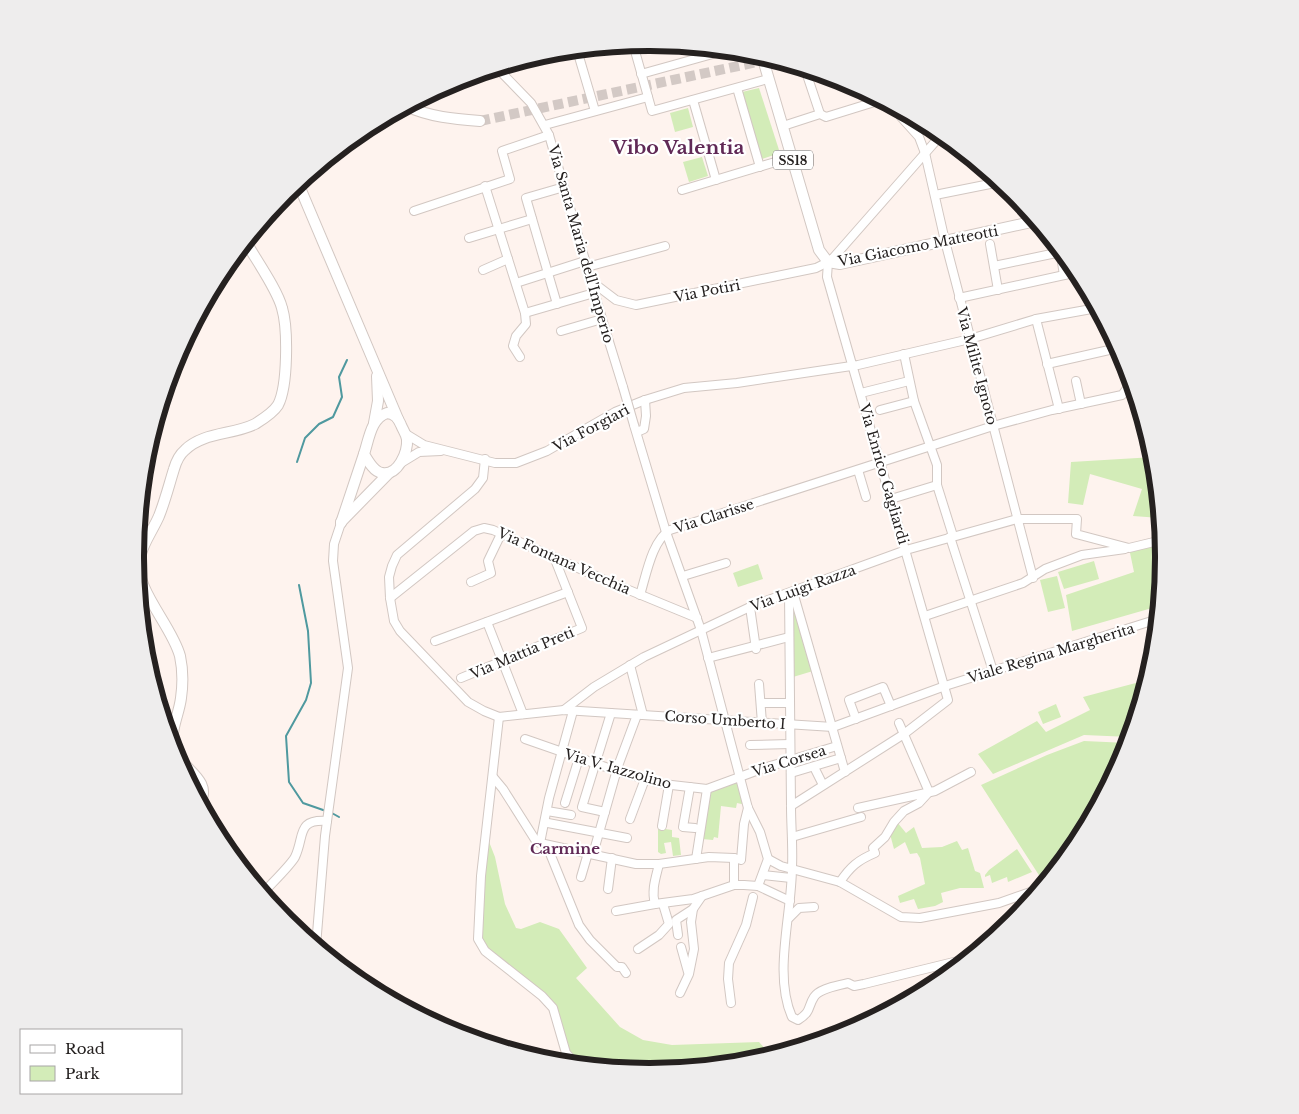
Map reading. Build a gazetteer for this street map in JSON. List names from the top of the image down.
{
  "streets": {
    "main road": ["SS18", "Via Giacomo Matteotti"],
    "street": [
      "Via Santa Maria dell'Imperio",
      "Via Potiri",
      "Via Milite Ignoto",
      "Via Forgiari",
      "Via Enrico Gagliardi",
      "Via Clarisse",
      "Via Fontana Vecchia",
      "Via Luigi Razza",
      "Via Mattia Preti",
      "Viale Regina Margherita",
      "Corso Umberto I",
      "Via Corsea",
      "Via V. Iazzolino"
    ]
  },
  "crossings": [
    ["SS18", "Via Giacomo Matteotti"],
    ["SS18", "Via Potiri"],
    ["SS18", "Via Enrico Gagliardi"],
    ["Via Santa Maria dell'Imperio", "Via Potiri"],
    ["Via Santa Maria dell'Imperio", "Via Clarisse"],
    ["Via Santa Maria dell'Imperio", "Via Fontana Vecchia"],
    ["Via Santa Maria dell'Imperio", "Via Luigi Razza"],
    ["Via Santa Maria dell'Imperio", "Corso Umberto I"],
    ["Via Santa Maria dell'Imperio", "Via Corsea"],
    ["Via Santa Maria dell'Imperio", "Via V. Iazzolino"],
    ["Via Giacomo Matteotti", "Via Potiri"],
    ["Via Giacomo Matteotti", "Via Milite Ignoto"],
    ["Via Giacomo Matteotti", "Via Enrico Gagliardi"],
    ["Via Potiri", "Via Enrico Gagliardi"],
    ["Via Milite Ignoto", "Via Forgiari"],
    ["Via Milite Ignoto", "Via Clarisse"],
    ["Via Milite Ignoto", "Via Luigi Razza"],
    ["Via Forgiari", "Via Enrico Gagliardi"],
    ["Via Enrico Gagliardi", "Via Clarisse"],
    ["Via Enrico Gagliardi", "Via Luigi Razza"],
    ["Via Enrico Gagliardi", "Viale Regina Margherita"],
    ["Via Enrico Gagliardi", "Corso Umberto I"],
    ["Via Luigi Razza", "Corso Umberto I"],
    ["Viale Regina Margherita", "Corso Umberto I"],
    ["Via Corsea", "Via V. Iazzolino"]
  ],
  "districts": ["Vibo Valentia", "Carmine"],
  "legend": ["Road", "Park"]
}
